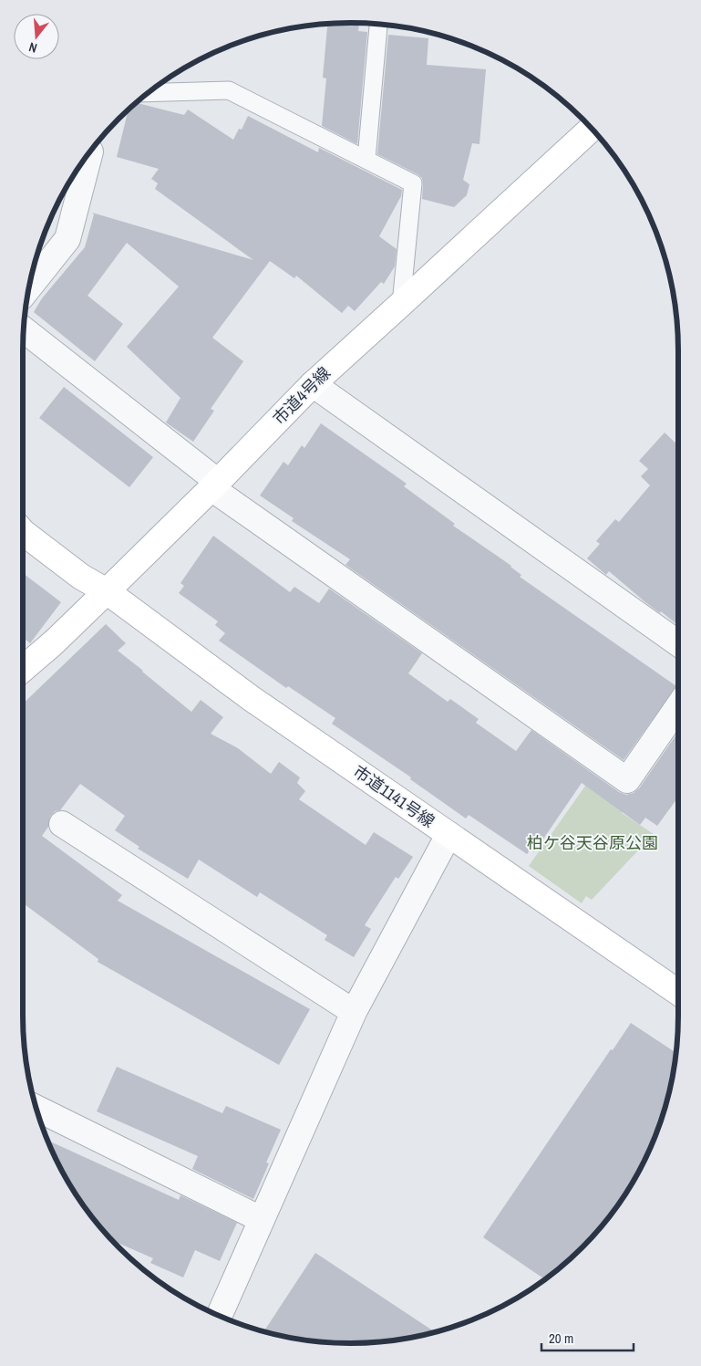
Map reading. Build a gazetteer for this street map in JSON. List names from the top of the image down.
{
  "streets": {
    "street": ["市道4号線", "市道1141号線"]
  },
  "crossings": [
    ["市道4号線", "市道1141号線"]
  ],
  "parks": ["柏ケ谷天谷原公園"],
  "scale_bar": "20 m",
  "north": "bottom"
}
